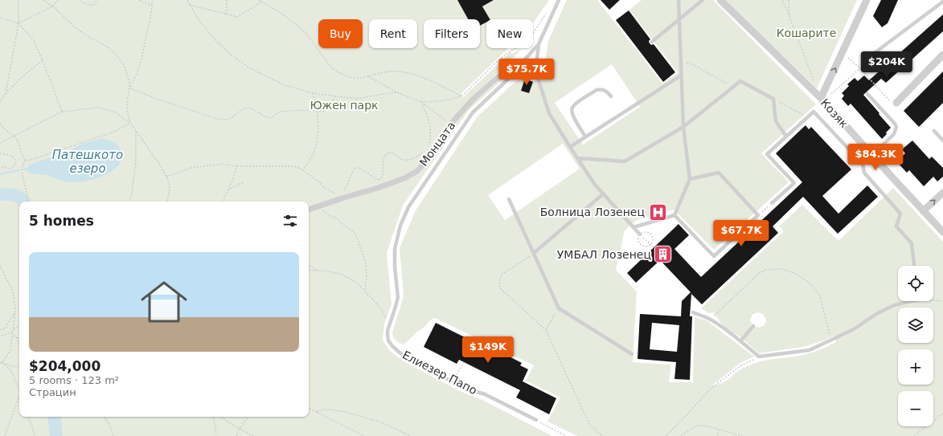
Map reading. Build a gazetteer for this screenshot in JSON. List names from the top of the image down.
{
  "streets": {
    "street": ["Козяк", "Монцата"],
    "lane": ["Елиезер Папо"]
  },
  "crossings": [
    ["Монцата", "Елиезер Папо"]
  ],
  "water": ["Патешкото езеро"],
  "parks": ["Кошарите", "Южен парк"],
  "places": {
    "hospital": ["Болница Лозенец"],
    "building": ["УМБАЛ Лозенец"]
  },
  "page": {
    "chip": [
      "Buy",
      "Rent",
      "Filters",
      "New"
    ],
    "price": [
      "$204K",
      "$75.7K",
      "$84.3K",
      "$67.7K",
      "$149K"
    ],
    "heading": "5 homes",
    "list": [
      {
        "name": "$204,000",
        "note": "5 rooms · 123 m² · Страцин"
      }
    ],
    "map_buttons": ["+", "−"]
  }
}
